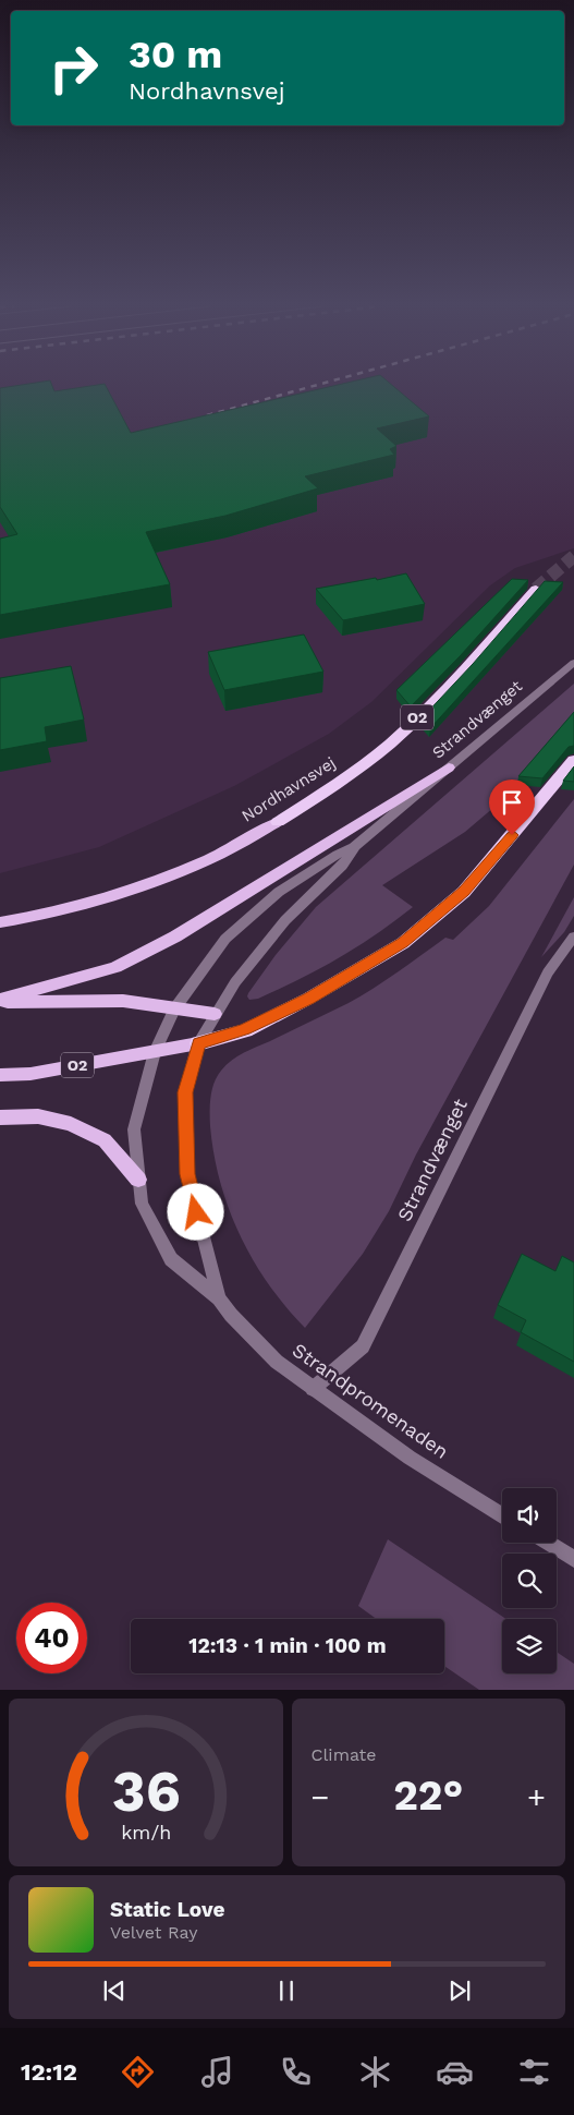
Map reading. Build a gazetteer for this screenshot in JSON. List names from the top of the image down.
{
  "streets": {
    "highway": ["O2", "Nordhavnsvej"],
    "street": ["Strandvænget", "Strandpromenaden"]
  },
  "crossings": [
    ["O2", "Strandvænget"],
    ["O2", "Strandpromenaden"],
    ["Strandvænget", "Strandpromenaden"]
  ],
  "page": {
    "turn": ["30 m", "Nordhavnsvej"],
    "limit": "40",
    "trip": "12:13 · 1 min · 100 m",
    "tile": "Climate",
    "heat": ["−", "22°", "+"],
    "song": ["Static Love", "Velvet Ray"],
    "tabs": "12:12",
    "gauge": ["36", "km/h"]
  }
}
